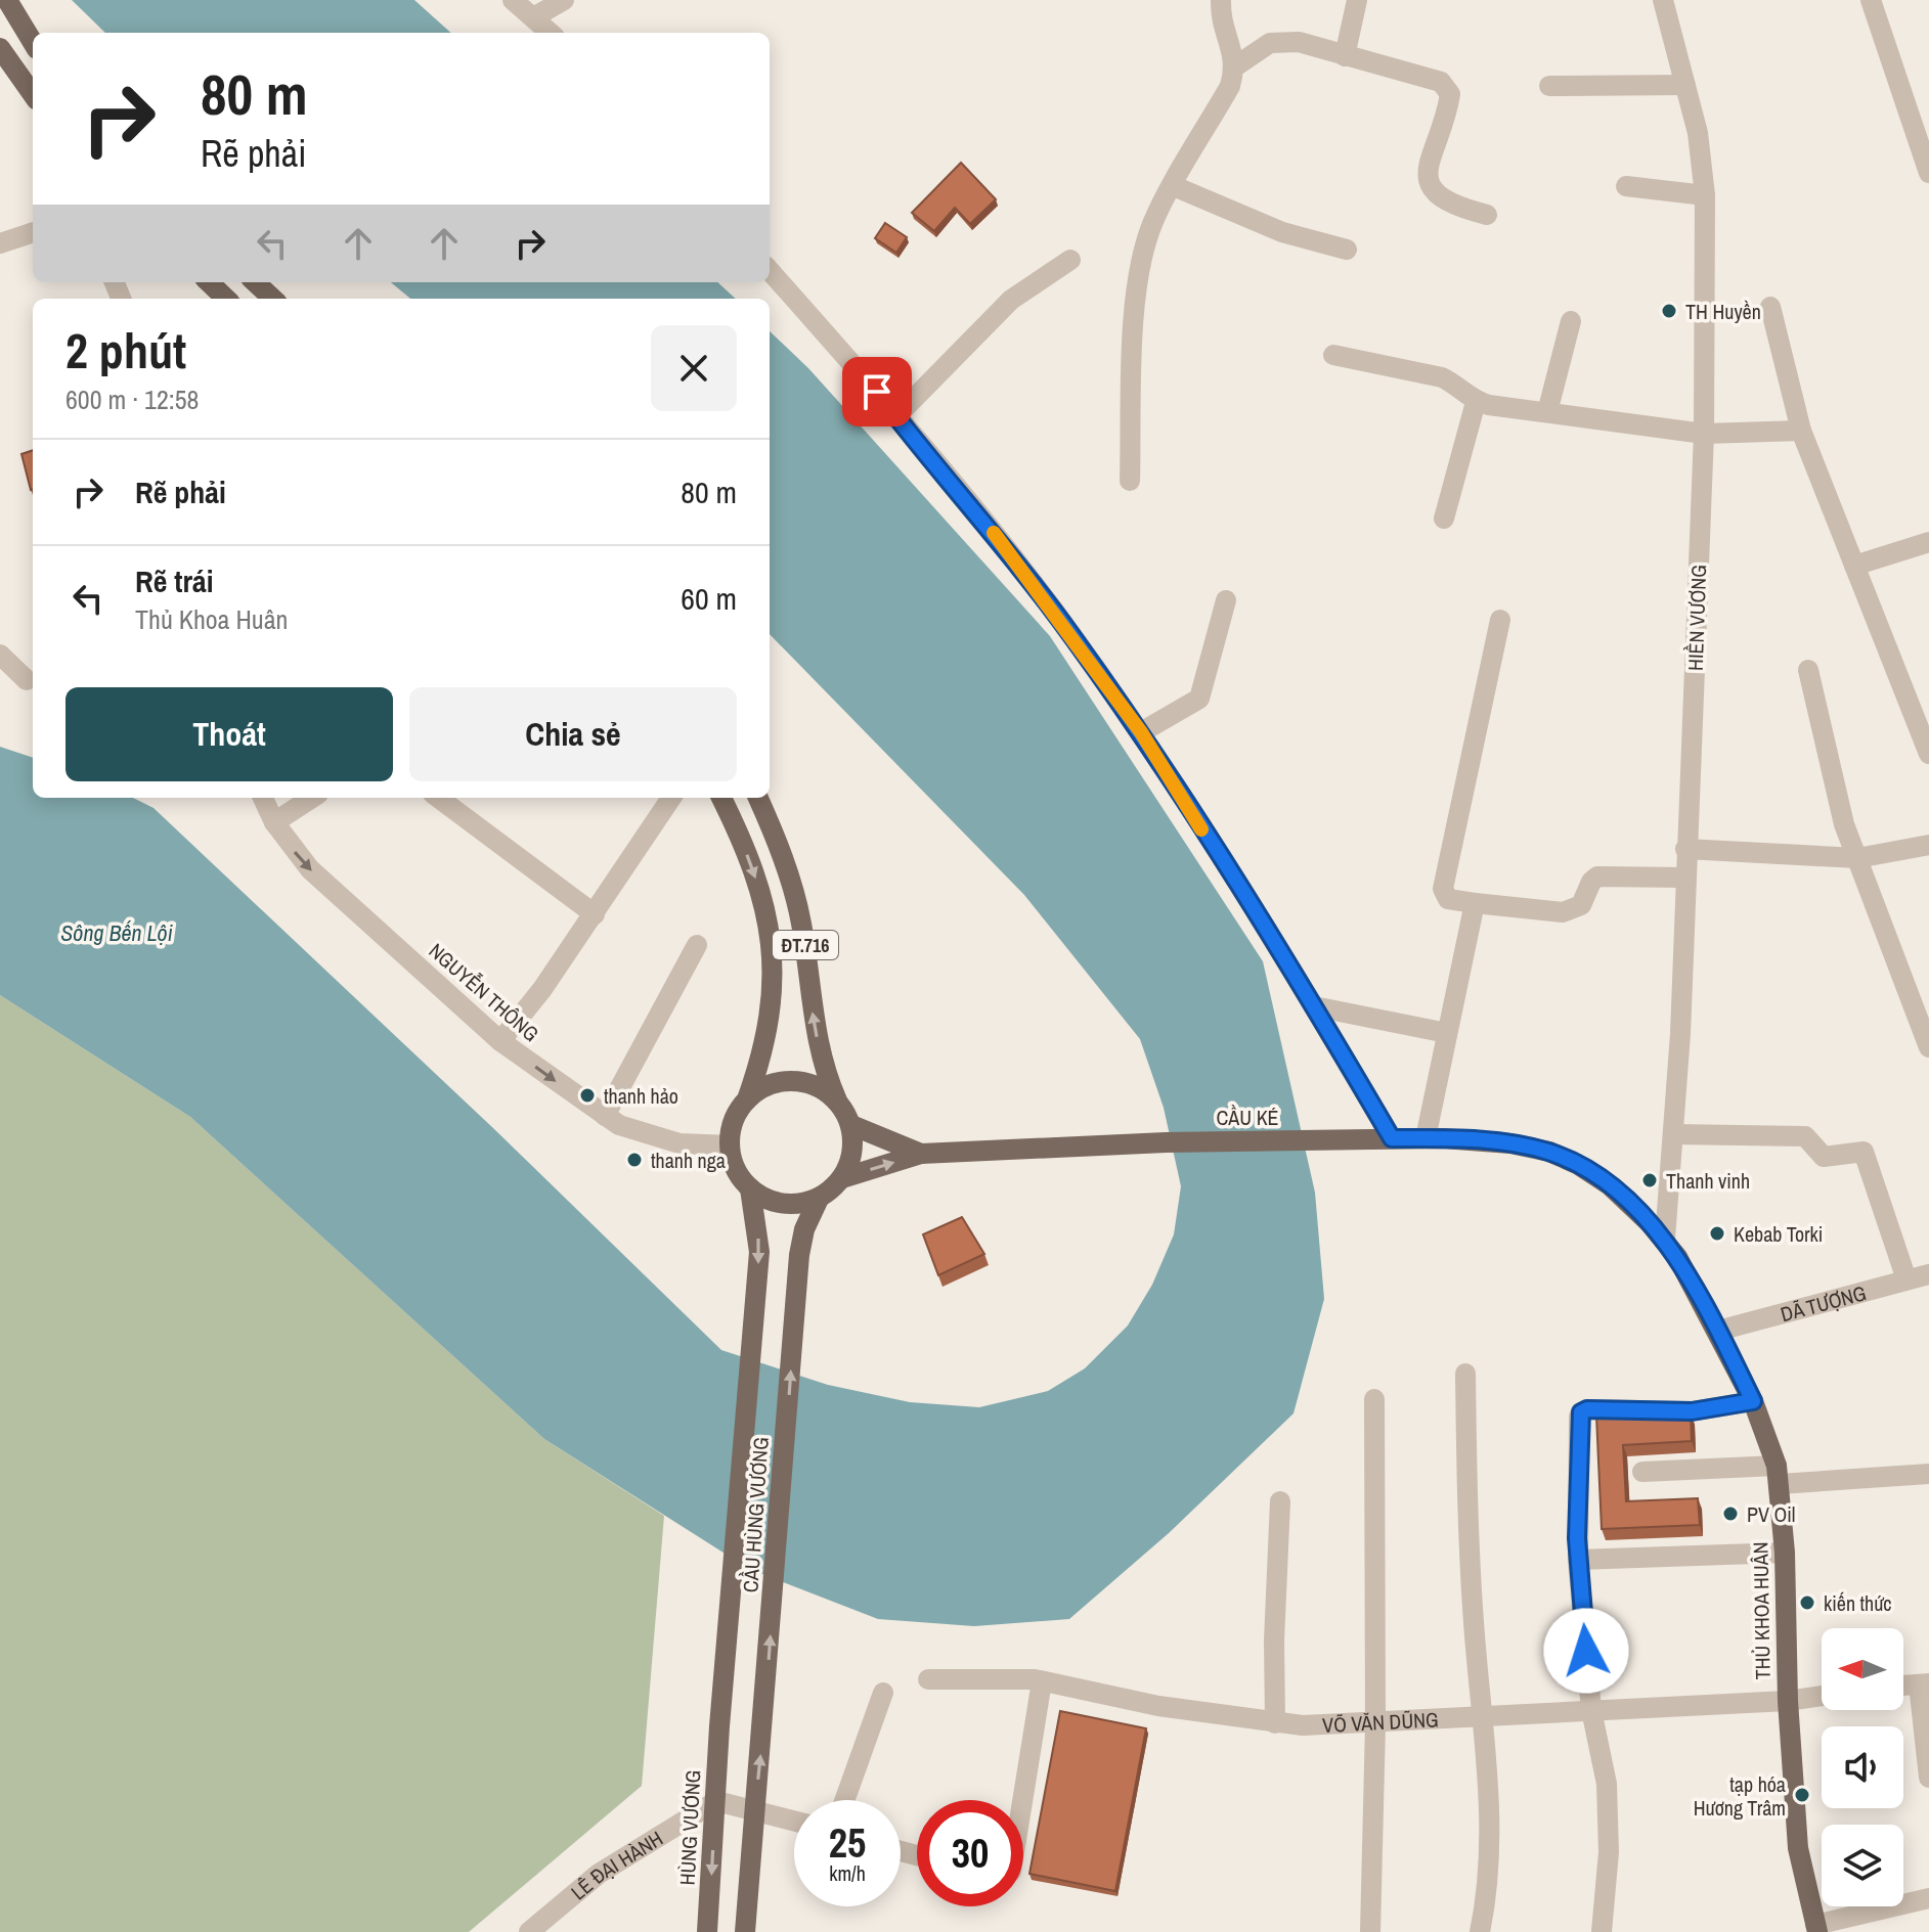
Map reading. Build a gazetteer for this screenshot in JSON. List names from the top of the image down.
{
  "streets": {
    "main road": [
      "ĐT.716",
      "CẦU KÉ",
      "CẦU HÙNG VƯƠNG",
      "THỦ KHOA HUÂN",
      "HÙNG VƯƠNG"
    ],
    "street": [
      "HIỀN VƯƠNG",
      "NGUYỄN THÔNG",
      "DÃ TƯỢNG",
      "VÕ VĂN DŨNG",
      "LÊ ĐẠI HÀNH"
    ]
  },
  "crossings": [
    ["HIỀN VƯƠNG", "THỦ KHOA HUÂN"],
    ["ĐT.716", "NGUYỄN THÔNG"],
    ["ĐT.716", "CẦU HÙNG VƯƠNG"],
    ["NGUYỄN THÔNG", "CẦU HÙNG VƯƠNG"],
    ["CẦU KÉ", "THỦ KHOA HUÂN"],
    ["DÃ TƯỢNG", "THỦ KHOA HUÂN"],
    ["CẦU HÙNG VƯƠNG", "HÙNG VƯƠNG"],
    ["THỦ KHOA HUÂN", "VÕ VĂN DŨNG"],
    ["HÙNG VƯƠNG", "LÊ ĐẠI HÀNH"]
  ],
  "water": ["Sông Bến Lội"],
  "places": [
    "TH Huyền",
    "thanh hảo",
    "thanh nga",
    "Thanh vinh",
    "Kebab Torki",
    "PV Oil",
    "kiến thức",
    "tạp hóa Hương Trâm"
  ],
  "north": "left",
  "page": {
    "turn": ["80 m", "Rẽ phải"],
    "heading": ["2 phút", "600 m · 12:58"],
    "list": [
      {
        "name": "Rẽ phải",
        "value": "80 m"
      },
      {
        "name": "Rẽ trái",
        "note": "Thủ Khoa Huân",
        "value": "60 m"
      }
    ],
    "buttons": ["Thoát", "Chia sẻ"],
    "speed": "25 km/h",
    "limit": "30"
  }
}
